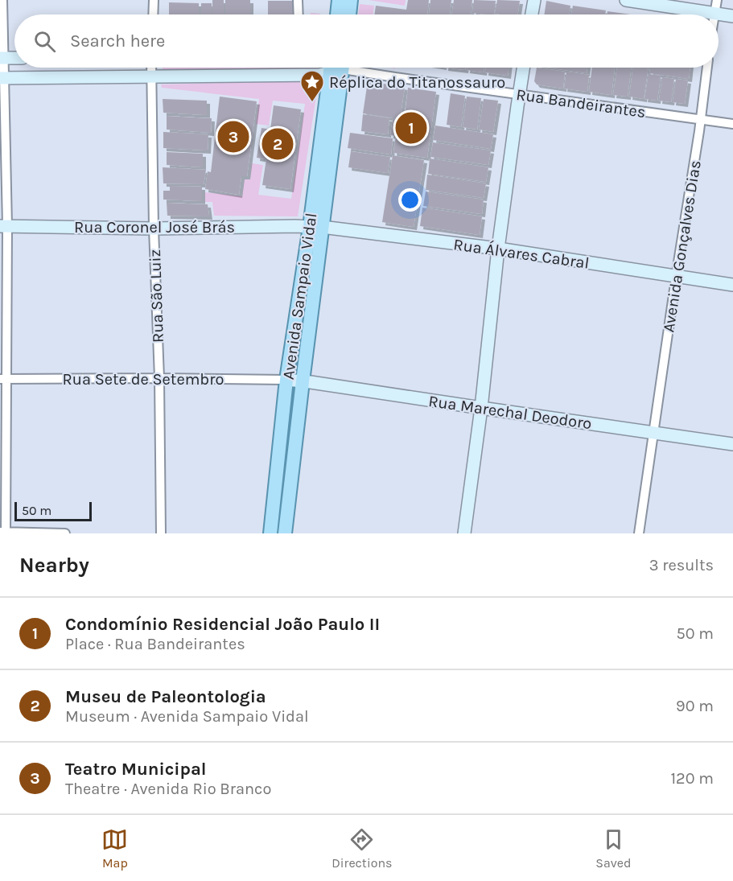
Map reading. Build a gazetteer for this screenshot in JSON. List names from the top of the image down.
{
  "streets": {
    "main road": [
      "Rua Coronel José Brás",
      "Rua Álvares Cabral",
      "Avenida Sampaio Vidal",
      "Rua Marechal Deodoro"
    ],
    "street": [
      "Rua Bandeirantes",
      "Avenida Gonçalves Dias",
      "Rua São Luiz",
      "Rua Sete de Setembro"
    ]
  },
  "crossings": [
    ["Rua Bandeirantes", "Avenida Gonçalves Dias"],
    ["Rua Coronel José Brás", "Rua Álvares Cabral"],
    ["Rua Coronel José Brás", "Rua São Luiz"],
    ["Rua Coronel José Brás", "Avenida Sampaio Vidal"],
    ["Avenida Gonçalves Dias", "Rua Álvares Cabral"],
    ["Avenida Gonçalves Dias", "Rua Marechal Deodoro"],
    ["Rua Álvares Cabral", "Avenida Sampaio Vidal"],
    ["Rua São Luiz", "Rua Sete de Setembro"],
    ["Avenida Sampaio Vidal", "Rua Sete de Setembro"],
    ["Avenida Sampaio Vidal", "Rua Marechal Deodoro"],
    ["Rua Sete de Setembro", "Rua Marechal Deodoro"]
  ],
  "places": {
    "place": ["Réplica do Titanossauro"]
  },
  "scale_bar": "50 m",
  "page": {
    "search": "Search here",
    "pins": ["1", "3", "2"],
    "scale": "50 m",
    "heading": ["Nearby", "3 results"],
    "list": [
      {
        "mark": "1",
        "name": "Condomínio Residencial João Paulo II",
        "note": "Place · Rua Bandeirantes",
        "value": "50 m"
      },
      {
        "mark": "2",
        "name": "Museu de Paleontologia",
        "note": "Museum · Avenida Sampaio Vidal",
        "value": "90 m"
      },
      {
        "mark": "3",
        "name": "Teatro Municipal",
        "note": "Theatre · Avenida Rio Branco",
        "value": "120 m"
      }
    ],
    "nav": ["Map", "Directions", "Saved"]
  }
}
